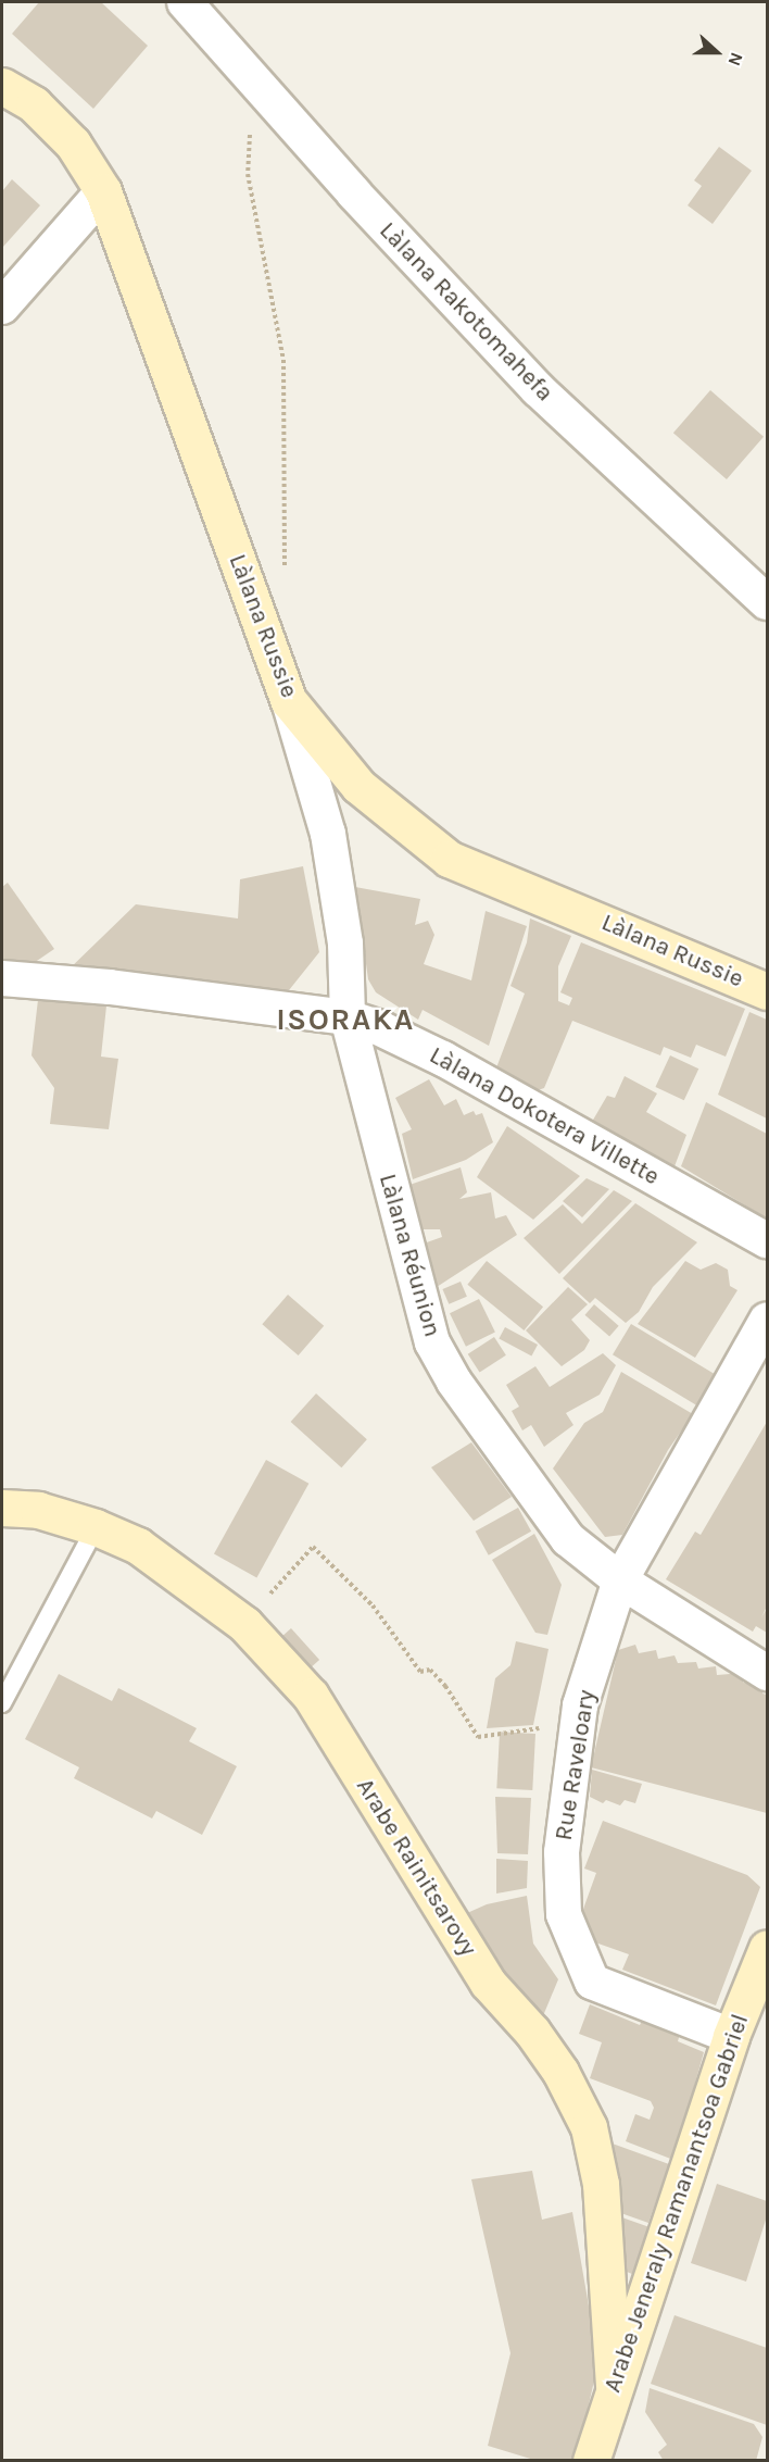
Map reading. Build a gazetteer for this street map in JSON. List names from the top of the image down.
{
  "streets": {
    "street": [
      "Làlana Rakotomahefa",
      "Làlana Russie",
      "Làlana Dokotera Villette",
      "Làlana Réunion",
      "Rue Raveloary",
      "Arabe Rainitsarovy",
      "Arabe Jeneraly Ramanantsoa Gabriel"
    ]
  },
  "crossings": [
    ["Làlana Russie", "Làlana Réunion"],
    ["Làlana Dokotera Villette", "Làlana Réunion"],
    ["Làlana Réunion", "Rue Raveloary"],
    ["Rue Raveloary", "Arabe Jeneraly Ramanantsoa Gabriel"],
    ["Arabe Rainitsarovy", "Arabe Jeneraly Ramanantsoa Gabriel"]
  ],
  "districts": ["ISORAKA"],
  "north": "right"
}
